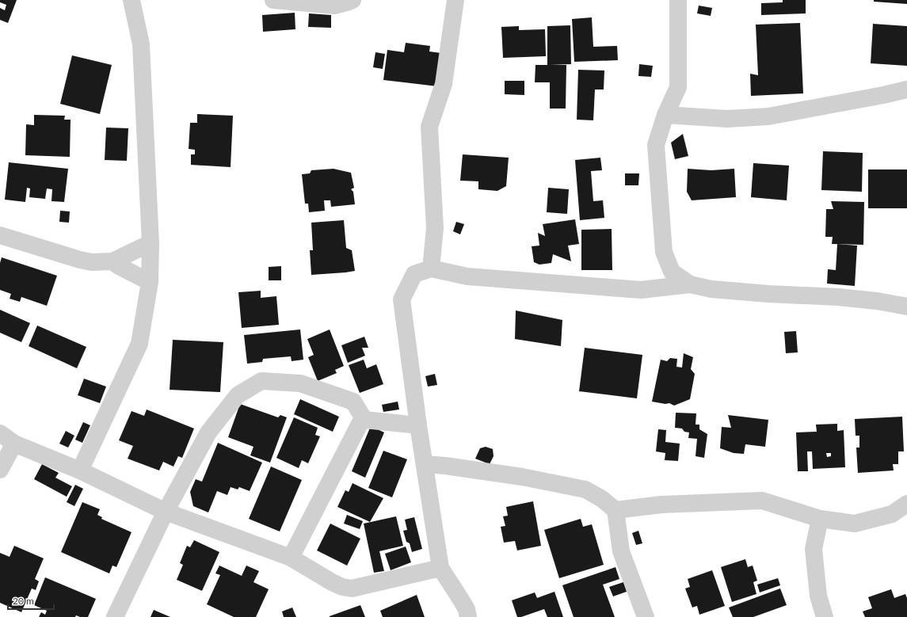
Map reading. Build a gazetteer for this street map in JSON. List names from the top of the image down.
{
  "scale_bar": "20 m"
}
